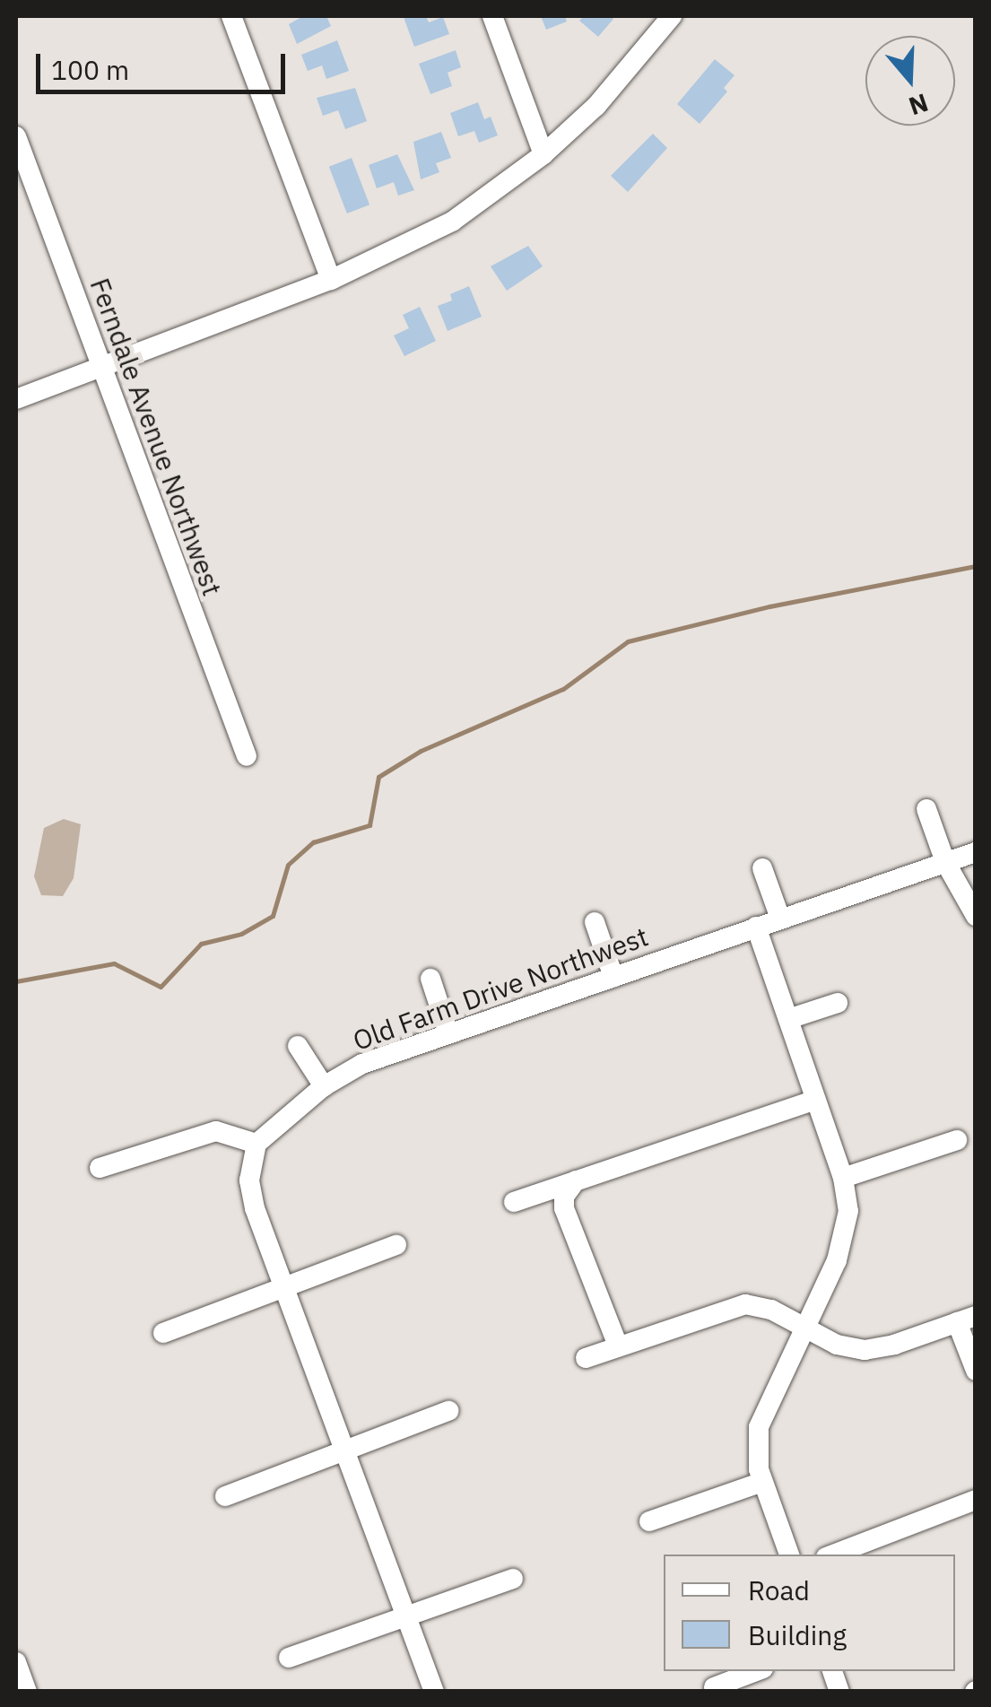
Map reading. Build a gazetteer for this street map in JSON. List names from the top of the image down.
{
  "streets": {
    "street": ["Ferndale Avenue Northwest", "Old Farm Drive Northwest"]
  },
  "legend": ["Road", "Building"],
  "scale_bar": "100 m",
  "north": "bottom"
}
